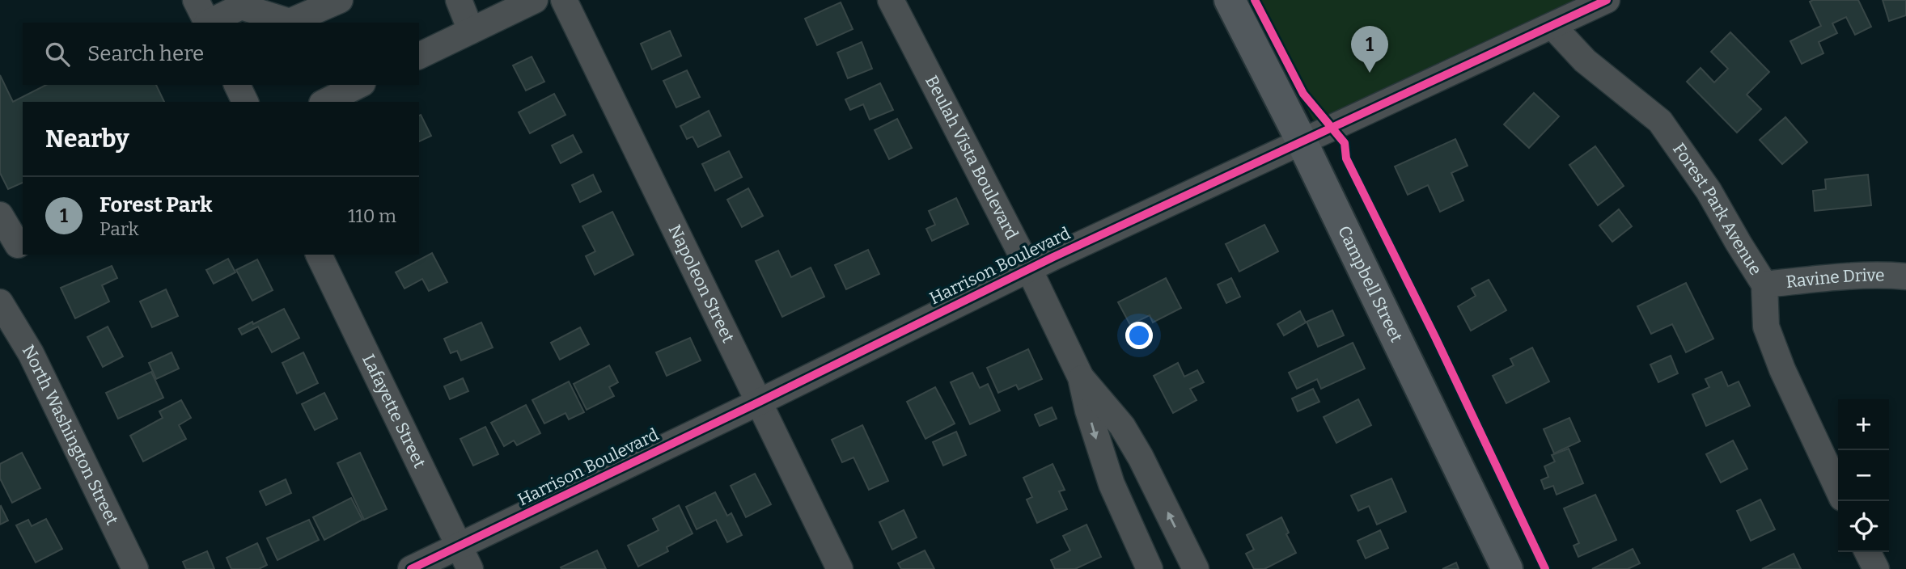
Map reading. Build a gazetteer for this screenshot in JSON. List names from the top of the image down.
{
  "streets": {
    "main road": ["Campbell Street"],
    "street": [
      "Beulah Vista Boulevard",
      "Forest Park Avenue",
      "Harrison Boulevard",
      "Ravine Drive",
      "Napoleon Street",
      "Lafayette Street",
      "North Washington Street"
    ]
  },
  "crossings": [
    ["Beulah Vista Boulevard", "Harrison Boulevard"],
    ["Forest Park Avenue", "Harrison Boulevard"],
    ["Forest Park Avenue", "Ravine Drive"],
    ["Harrison Boulevard", "Campbell Street"],
    ["Harrison Boulevard", "Napoleon Street"],
    ["Harrison Boulevard", "Lafayette Street"]
  ],
  "page": {
    "search": "Search here",
    "pins": "1",
    "heading": "Nearby",
    "list": [
      {
        "mark": "1",
        "name": "Forest Park",
        "note": "Park",
        "value": "110 m"
      }
    ],
    "map_buttons": ["+", "−"]
  }
}
